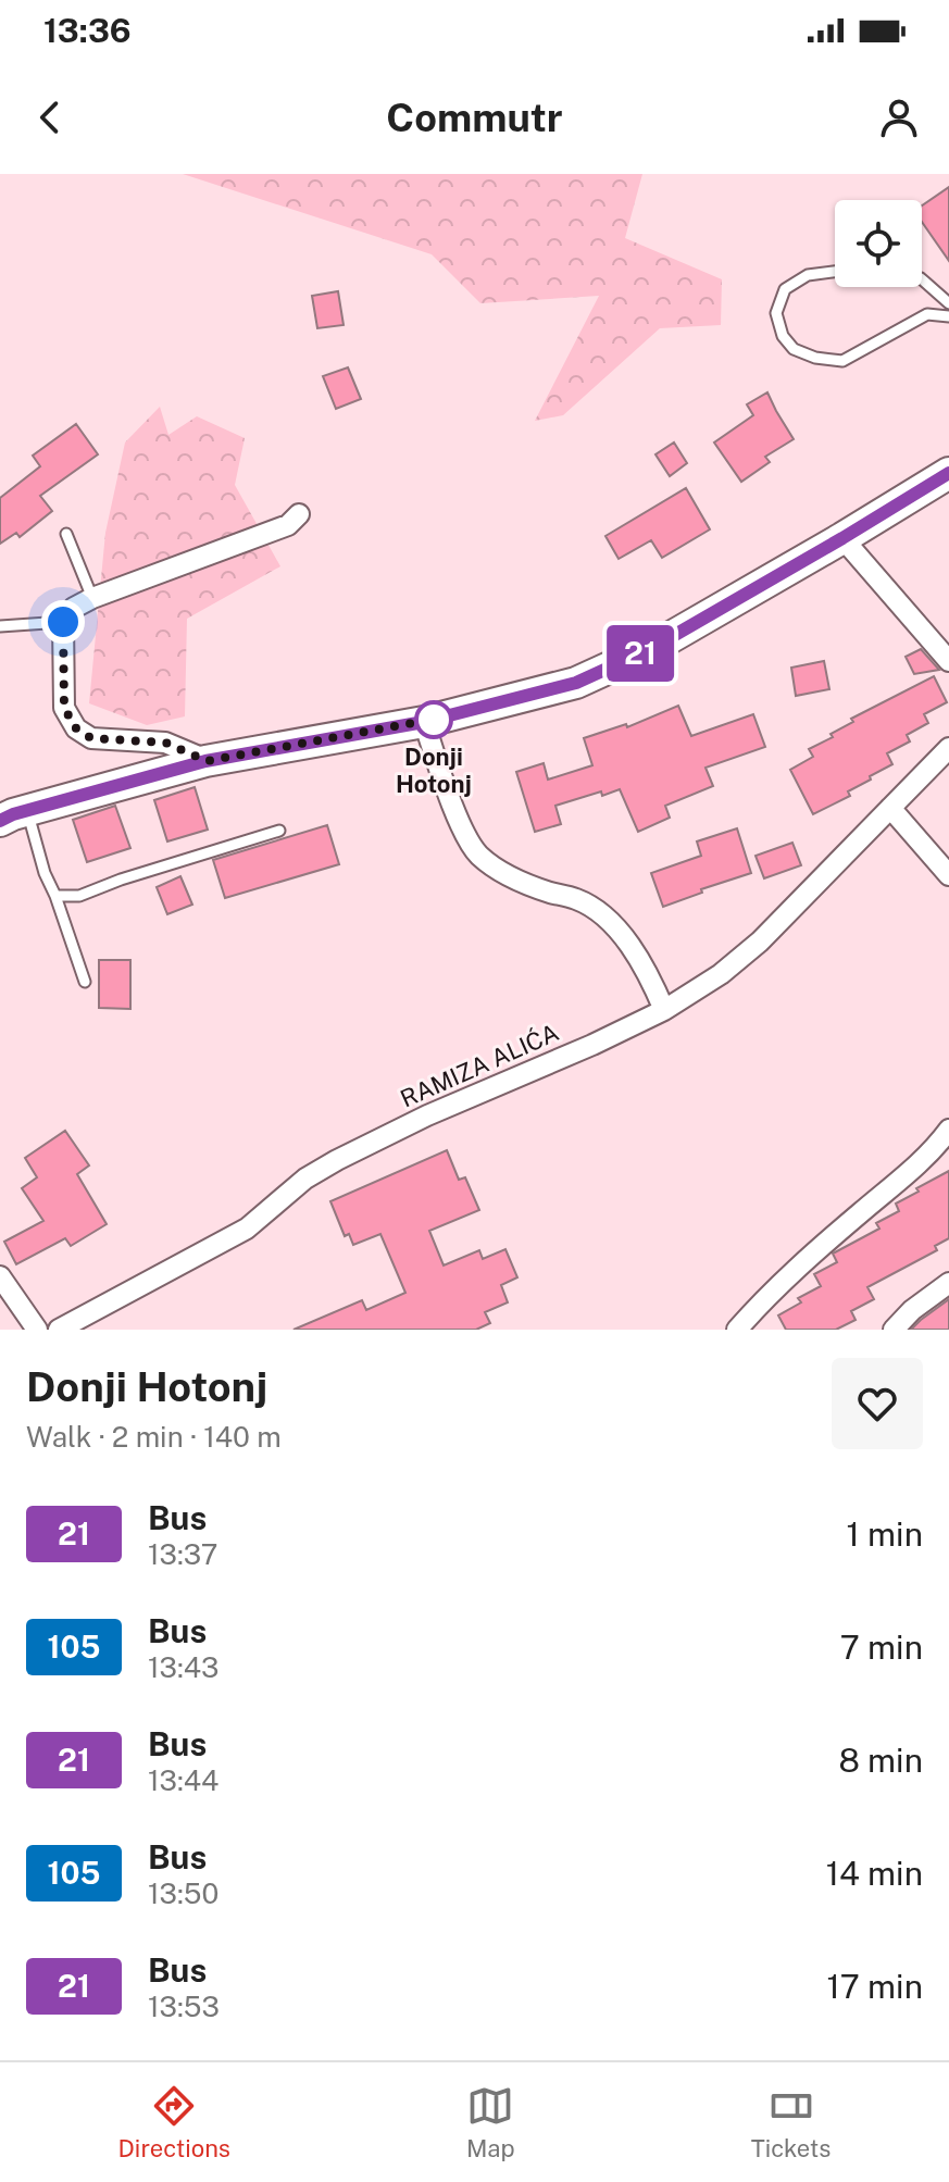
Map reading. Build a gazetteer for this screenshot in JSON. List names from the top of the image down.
{
  "streets": {
    "street": ["RAMIZA ALIĆA"]
  },
  "places": ["Donji Hotonj"],
  "lines": ["bus line 21"],
  "page": {
    "status": "13:36",
    "header": "Commutr",
    "on_map": "21",
    "heading": ["Donji Hotonj", "Walk · 2 min · 140 m"],
    "list": [
      {
        "mark": "21",
        "name": "Bus",
        "note": "13:37",
        "value": "1 min"
      },
      {
        "mark": "105",
        "name": "Bus",
        "note": "13:43",
        "value": "7 min"
      },
      {
        "mark": "21",
        "name": "Bus",
        "note": "13:44",
        "value": "8 min"
      },
      {
        "mark": "105",
        "name": "Bus",
        "note": "13:50",
        "value": "14 min"
      },
      {
        "mark": "21",
        "name": "Bus",
        "note": "13:53",
        "value": "17 min"
      }
    ],
    "tabs": ["Directions", "Map", "Tickets"]
  }
}
